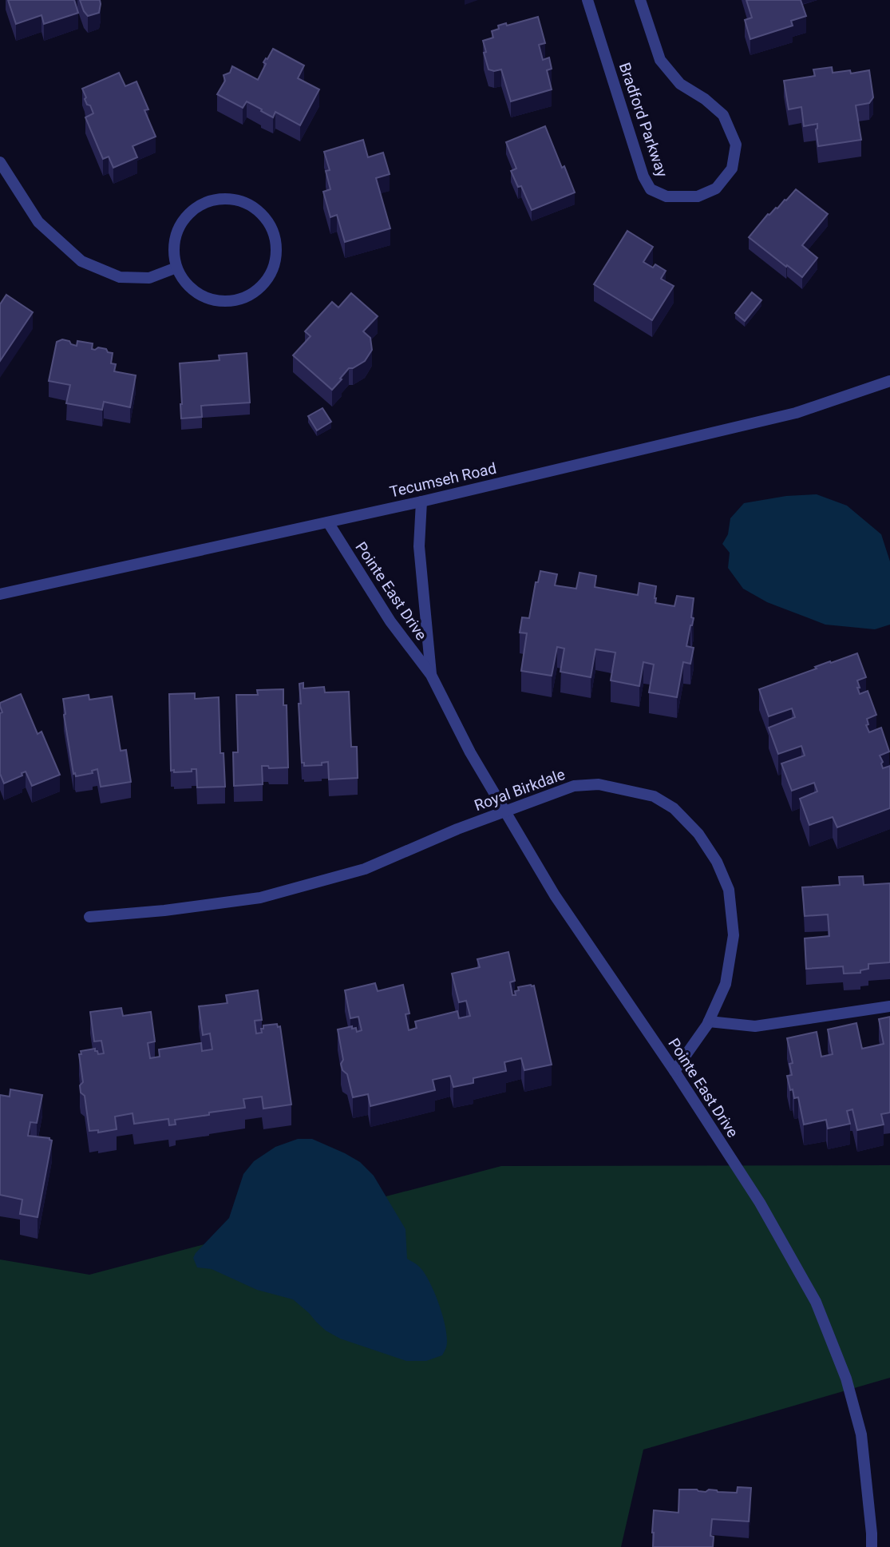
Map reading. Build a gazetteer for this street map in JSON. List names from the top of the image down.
{
  "streets": {
    "street": [
      "Bradford Parkway",
      "Tecumseh Road",
      "Pointe East Drive",
      "Royal Birkdale"
    ]
  },
  "crossings": [
    ["Tecumseh Road", "Pointe East Drive"],
    ["Pointe East Drive", "Royal Birkdale"]
  ]
}
